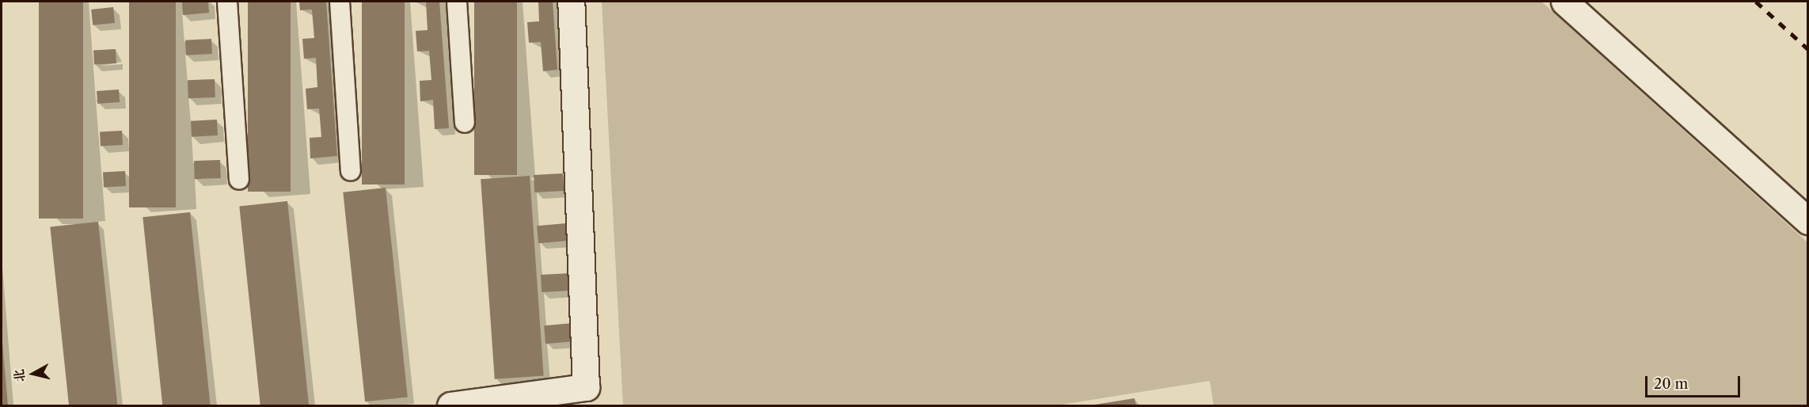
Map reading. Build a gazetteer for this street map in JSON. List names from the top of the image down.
{
  "scale_bar": "20 m",
  "north": "left"
}
